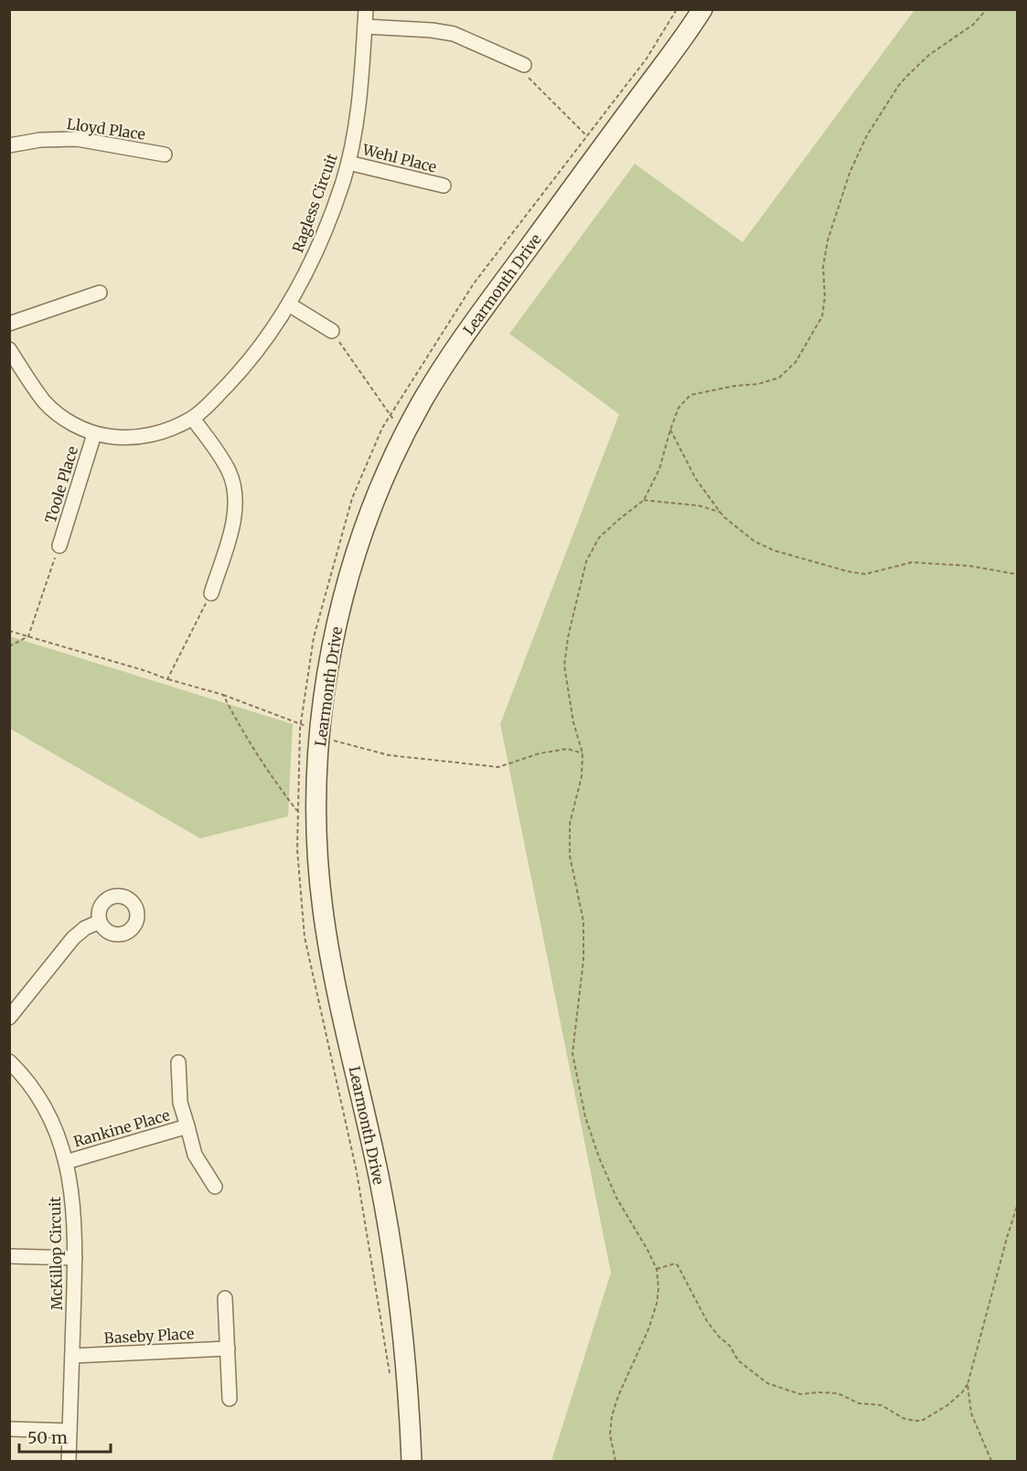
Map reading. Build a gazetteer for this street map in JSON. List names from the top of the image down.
{
  "streets": {
    "street": [
      "Lloyd Place",
      "Wehl Place",
      "Ragless Circuit",
      "Learmonth Drive",
      "Toole Place",
      "Rankine Place",
      "McKillop Circuit",
      "Baseby Place"
    ]
  },
  "crossings": [
    ["Wehl Place", "Ragless Circuit"],
    ["Ragless Circuit", "Toole Place"],
    ["Rankine Place", "McKillop Circuit"],
    ["McKillop Circuit", "Baseby Place"]
  ],
  "scale_bar": "50 m"
}
